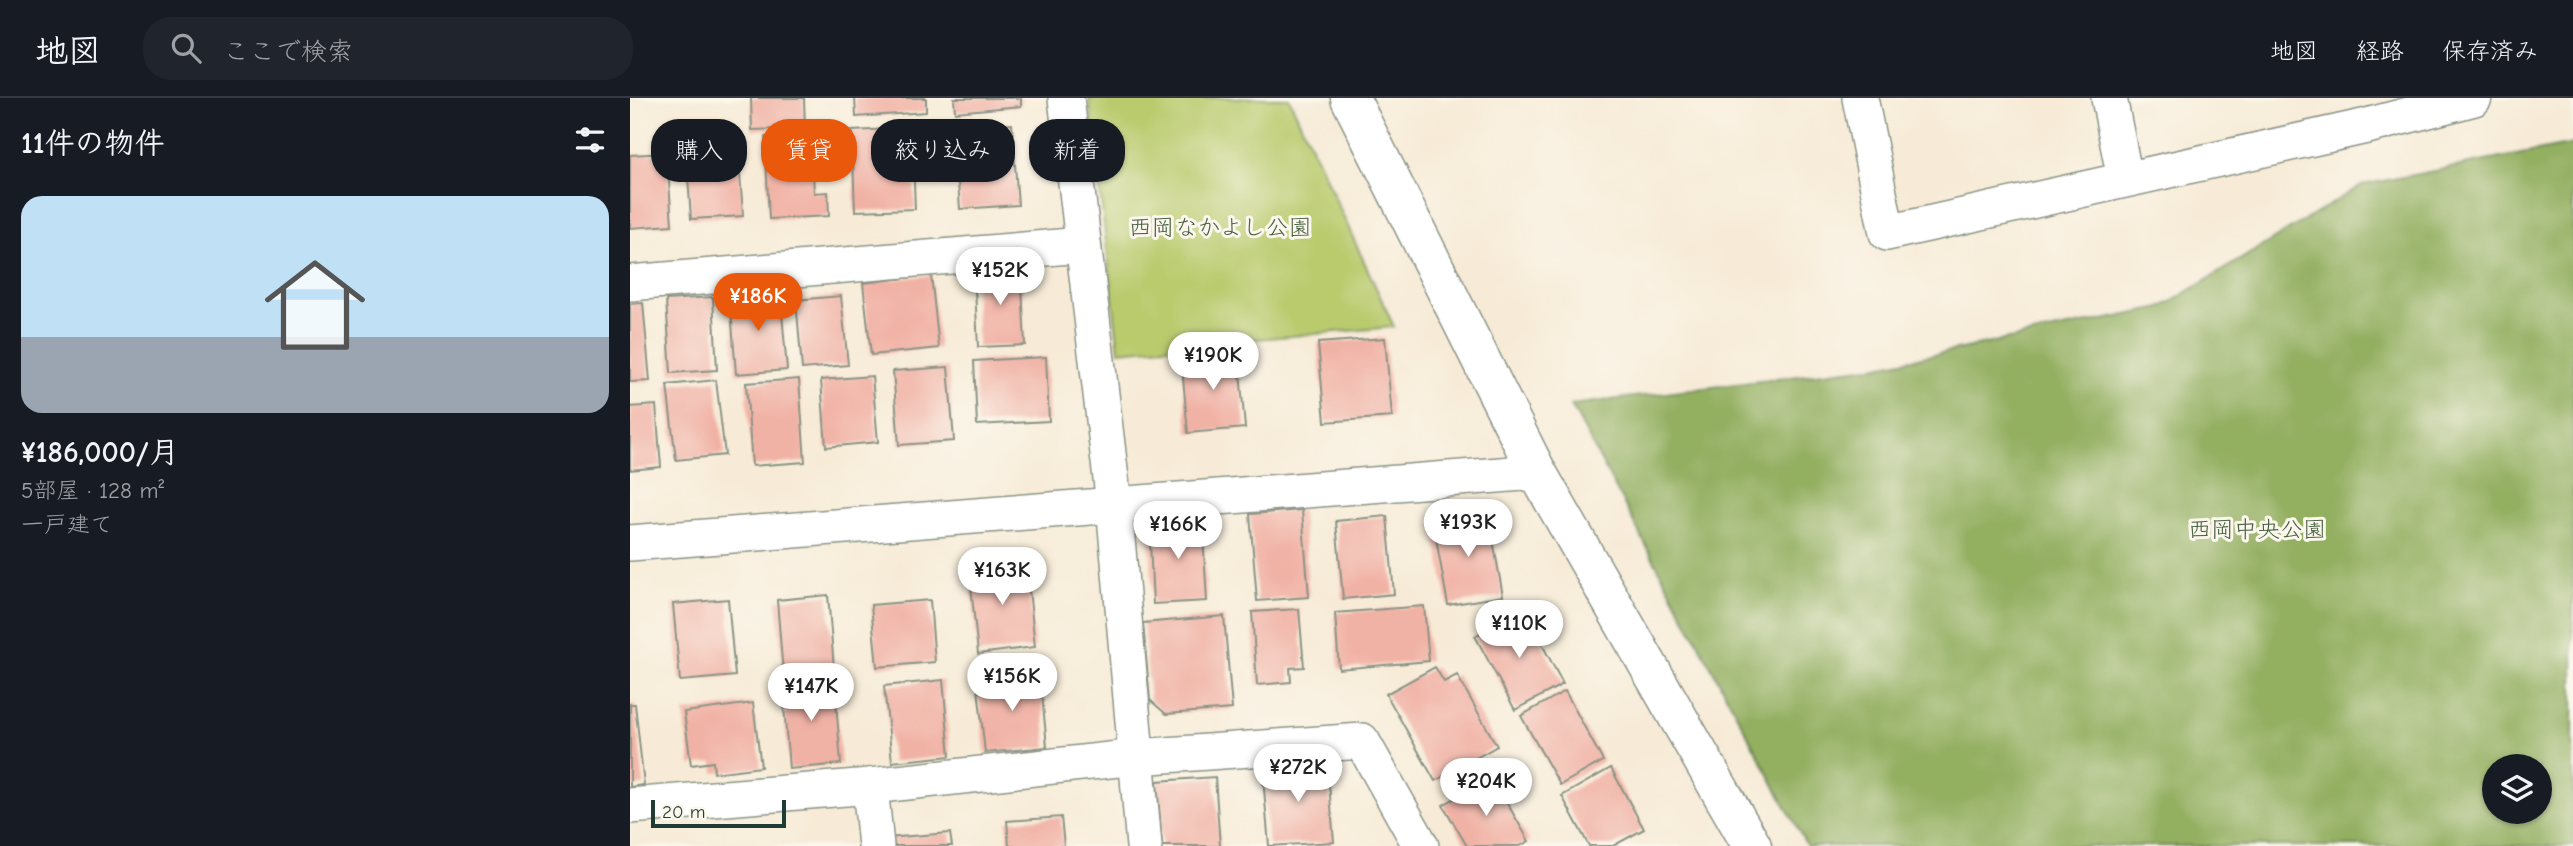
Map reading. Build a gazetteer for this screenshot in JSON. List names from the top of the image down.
{
  "parks": ["西岡なかよし公園", "西岡中央公園"],
  "scale_bar": "20 m",
  "page": {
    "header": "地図",
    "search": "ここで検索",
    "nav": ["地図", "経路", "保存済み"],
    "heading": "11件の物件",
    "chip": [
      "購入",
      "賃貸",
      "絞り込み",
      "新着"
    ],
    "list": [
      {
        "name": "¥186,000/月",
        "note": "5部屋 · 128 m² · 一戸建て"
      }
    ],
    "price": [
      "¥152K",
      "¥186K",
      "¥190K",
      "¥193K",
      "¥166K",
      "¥163K",
      "¥110K",
      "¥156K",
      "¥147K",
      "¥272K",
      "¥204K"
    ],
    "scale": "20 m"
  }
}
